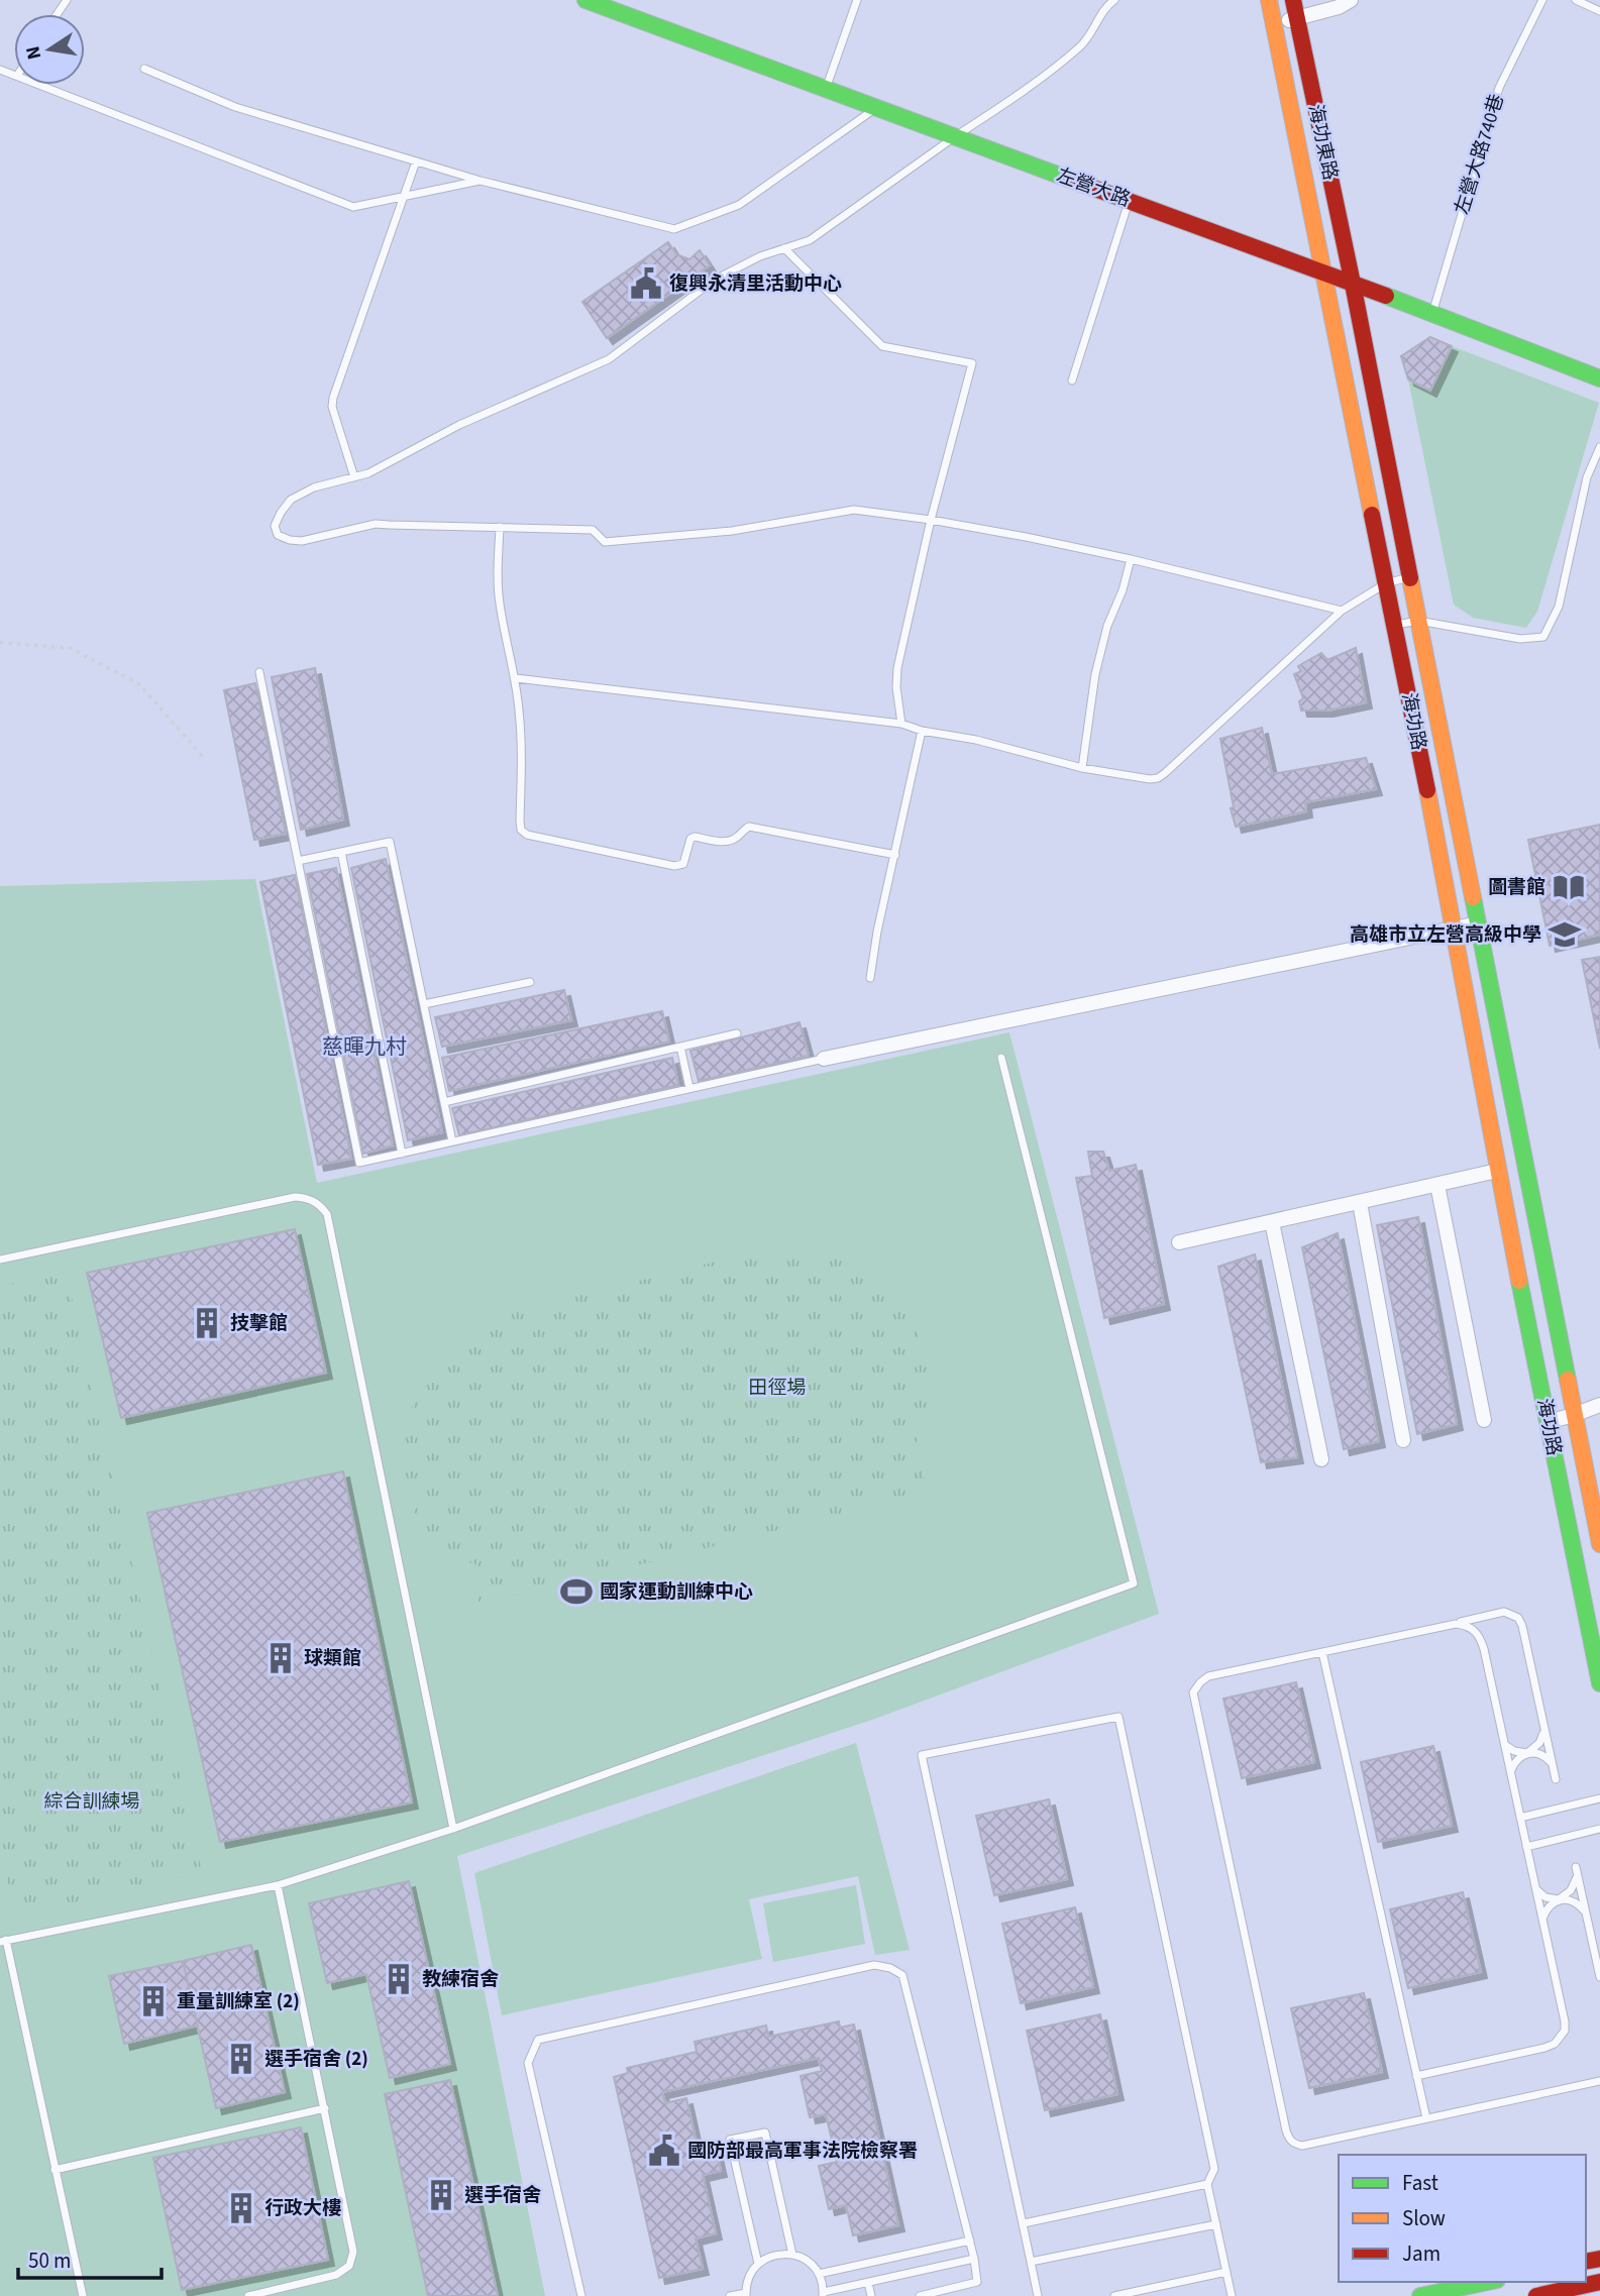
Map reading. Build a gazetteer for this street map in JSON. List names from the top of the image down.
{
  "streets": {
    "street": ["海功東路", "左營大路", "海功路"],
    "lane": ["左營大路740巷"]
  },
  "crossings": [
    ["海功東路", "左營大路"],
    ["海功東路", "海功路"],
    ["左營大路740巷", "左營大路"],
    ["左營大路", "海功路"]
  ],
  "districts": ["慈暉九村"],
  "parks": ["田徑場", "綜合訓練場"],
  "places": {
    "public building": ["復興永清里活動中心", "國防部最高軍事法院檢察署"],
    "library": ["圖書館"],
    "school or university": ["高雄市立左營高級中學"],
    "building": [
      "技擊館",
      "球類館",
      "教練宿舍",
      "重量訓練室 (2)",
      "選手宿舍 (2)",
      "選手宿舍",
      "行政大樓"
    ],
    "sports": ["國家運動訓練中心"]
  },
  "legend": ["Fast", "Slow", "Jam"],
  "scale_bar": "50 m",
  "north": "left"
}
